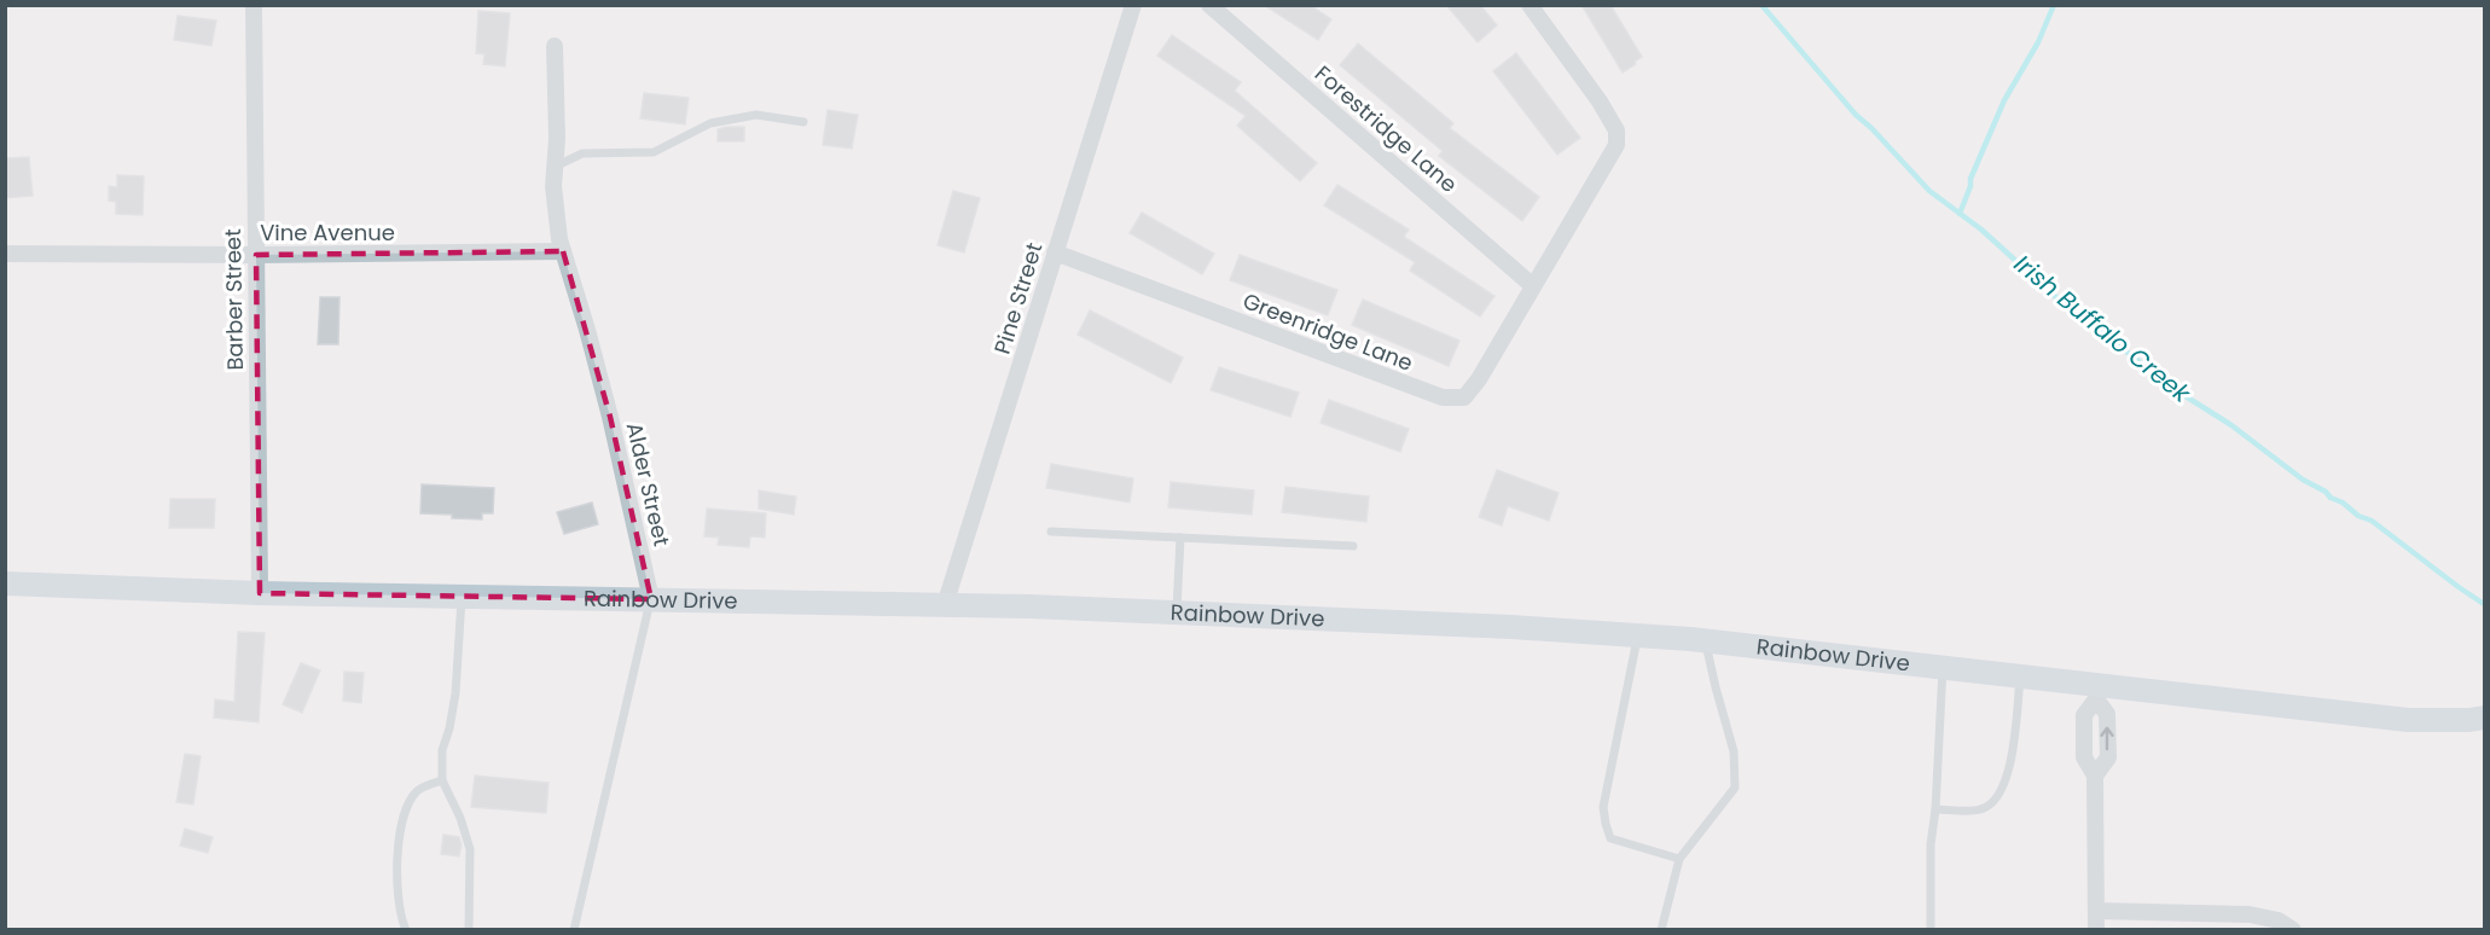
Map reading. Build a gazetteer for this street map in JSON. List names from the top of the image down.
{
  "streets": {
    "street": [
      "Forestridge Lane",
      "Vine Avenue",
      "Pine Street",
      "Barber Street",
      "Greenridge Lane",
      "Alder Street",
      "Rainbow Drive"
    ]
  },
  "crossings": [
    ["Forestridge Lane", "Greenridge Lane"],
    ["Vine Avenue", "Barber Street"],
    ["Vine Avenue", "Alder Street"],
    ["Pine Street", "Greenridge Lane"],
    ["Pine Street", "Rainbow Drive"],
    ["Barber Street", "Rainbow Drive"],
    ["Alder Street", "Rainbow Drive"]
  ],
  "water": ["Irish Buffalo Creek"]
}
